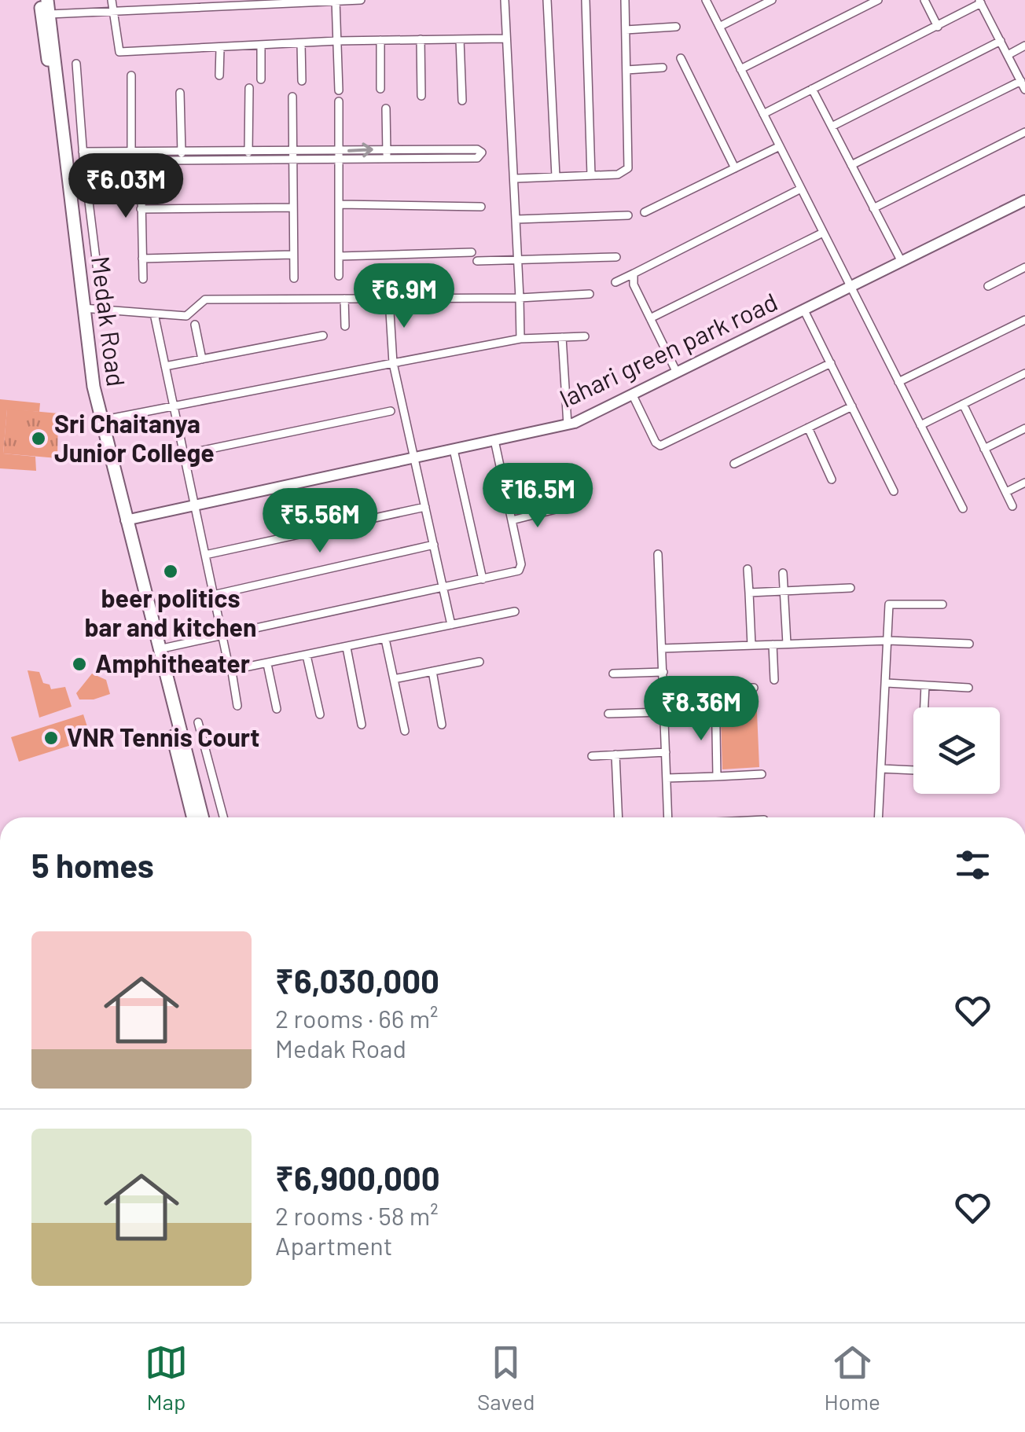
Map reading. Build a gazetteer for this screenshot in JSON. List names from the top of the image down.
{
  "streets": {
    "main road": ["Medak Road"],
    "street": ["lahari green park road"]
  },
  "crossings": [
    ["Medak Road", "lahari green park road"]
  ],
  "places": [
    "Sri Chaitanya Junior College",
    "beer politics bar and kitchen",
    "Amphitheater",
    "VNR Tennis Court"
  ],
  "page": {
    "price": [
      "₹6.03M",
      "₹6.9M",
      "₹16.5M",
      "₹5.56M",
      "₹8.36M"
    ],
    "heading": "5 homes",
    "list": [
      {
        "name": "₹6,030,000",
        "note": "2 rooms · 66 m² · Medak Road"
      },
      {
        "name": "₹6,900,000",
        "note": "2 rooms · 58 m² · Apartment"
      }
    ],
    "tabs": ["Map", "Saved", "Home"]
  }
}
